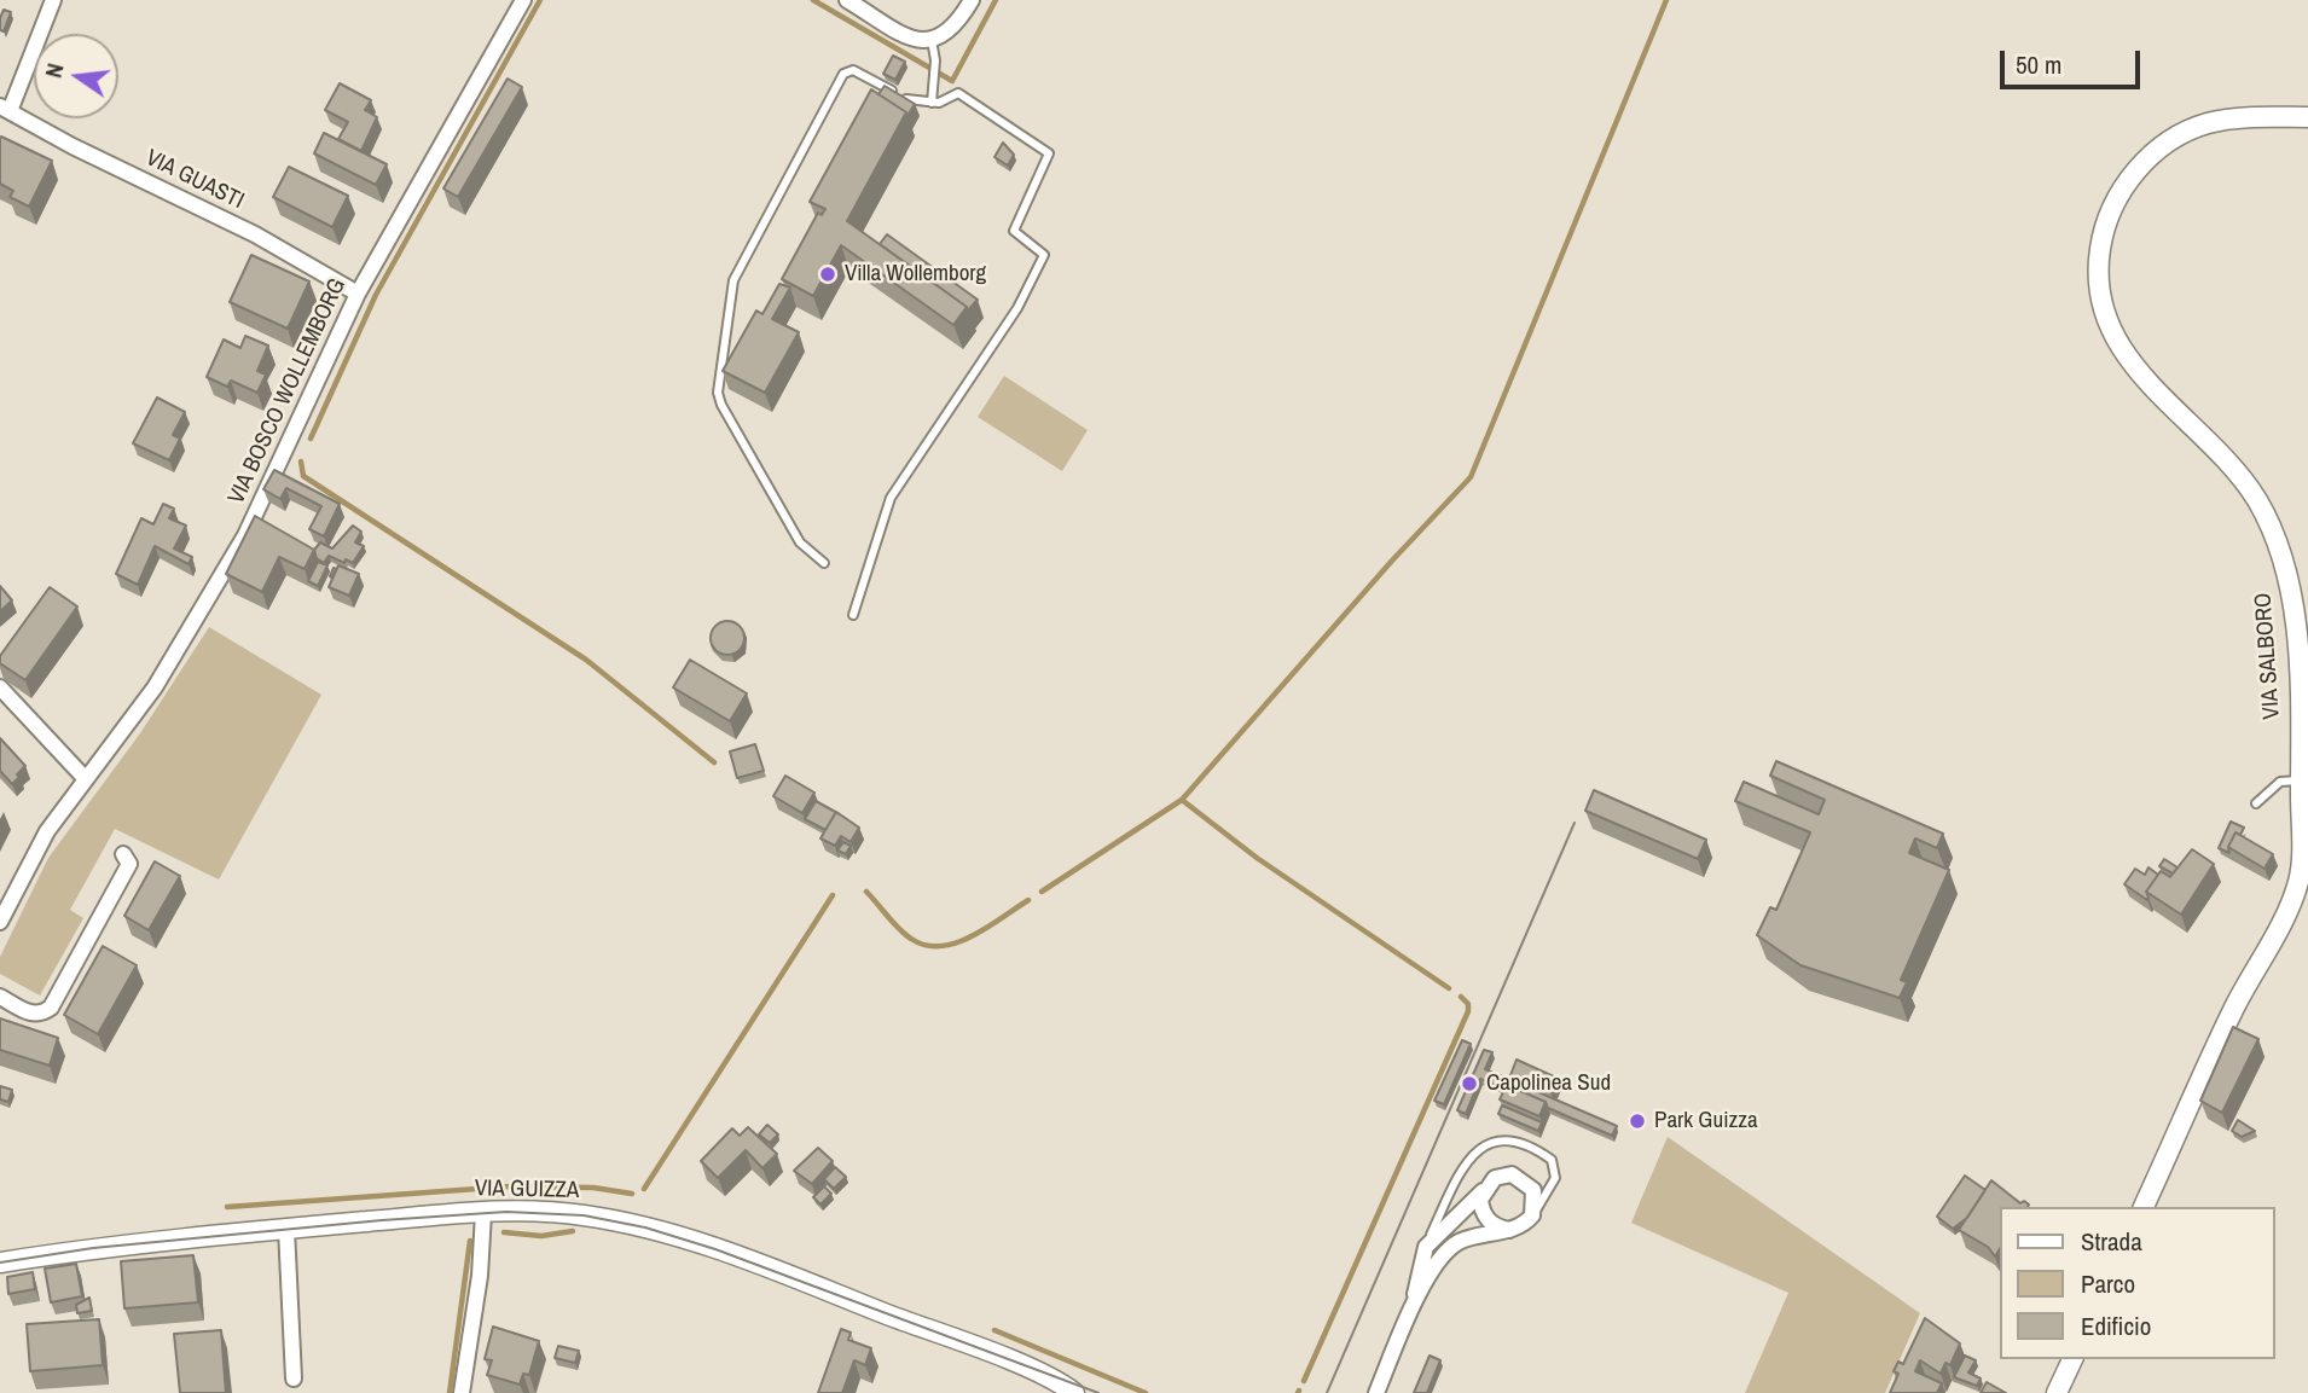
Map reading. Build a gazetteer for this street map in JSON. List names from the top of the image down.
{
  "streets": {
    "street": [
      "VIA GUASTI",
      "VIA BOSCO WOLLEMBORG",
      "VIA SALBORO",
      "VIA GUIZZA"
    ]
  },
  "crossings": [
    ["VIA GUASTI", "VIA BOSCO WOLLEMBORG"]
  ],
  "places": ["Villa Wollemborg", "Capolinea Sud", "Park Guizza"],
  "legend": ["Strada", "Parco", "Edificio"],
  "scale_bar": "50 m",
  "north": "left"
}
